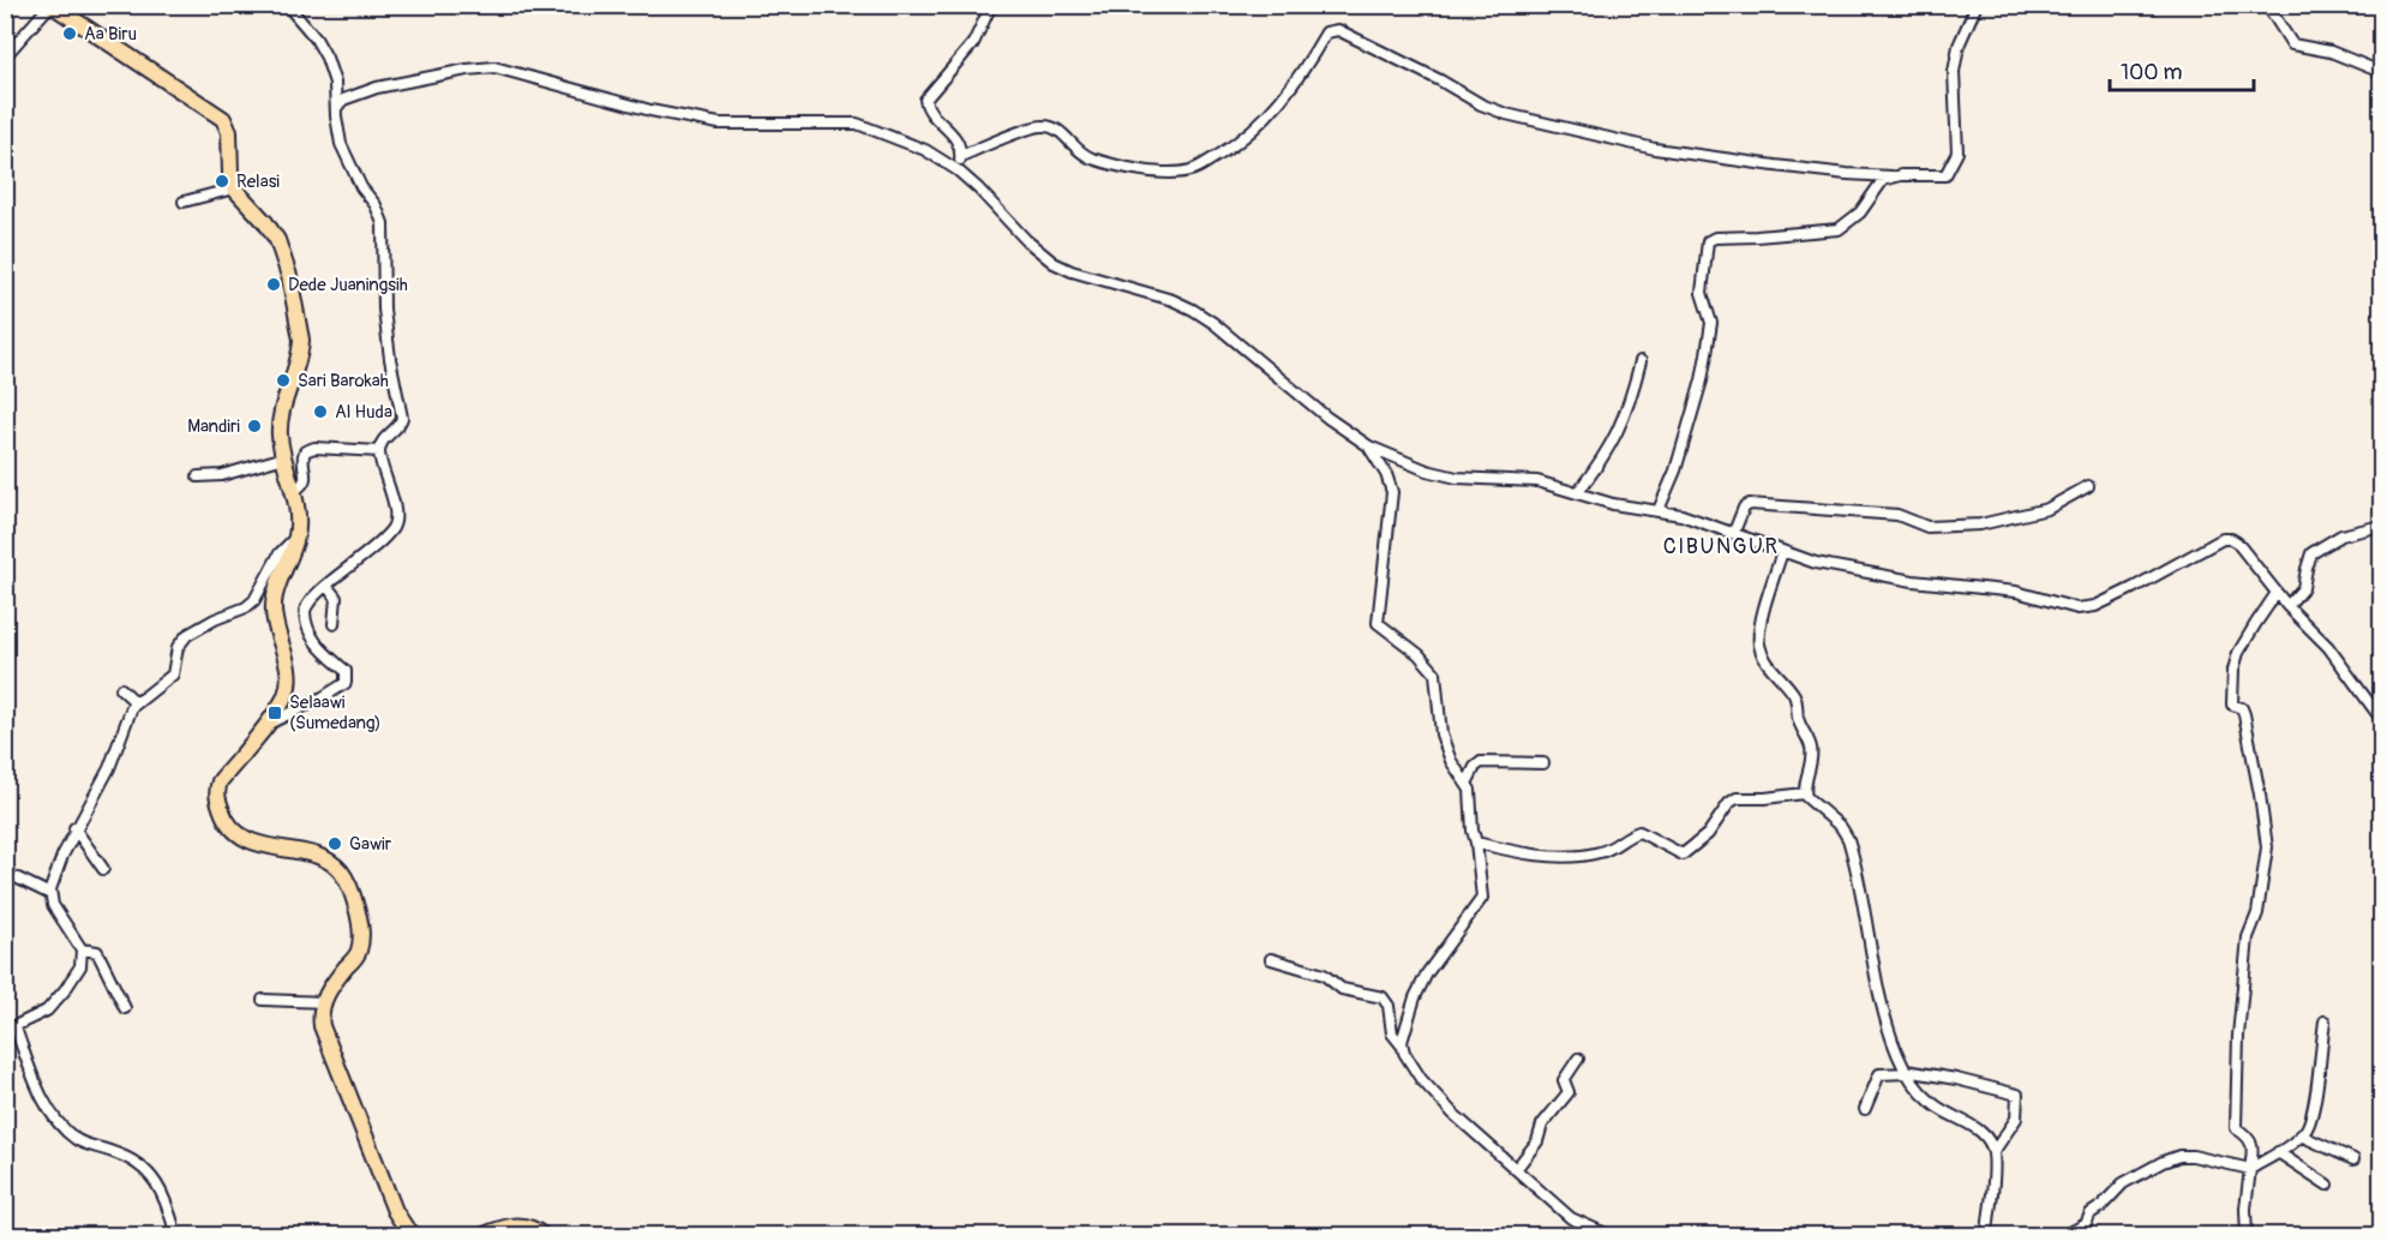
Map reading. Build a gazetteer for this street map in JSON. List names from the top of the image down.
{
  "districts": ["CIBUNGUR"],
  "places": {
    "other": [
      "Aa Biru",
      "Relasi",
      "Dede Juaningsih",
      "Sari Barokah",
      "Al Huda",
      "Mandiri",
      "Gawir"
    ],
    "transit": ["Selaawi (Sumedang)"]
  },
  "scale_bar": "100 m"
}
